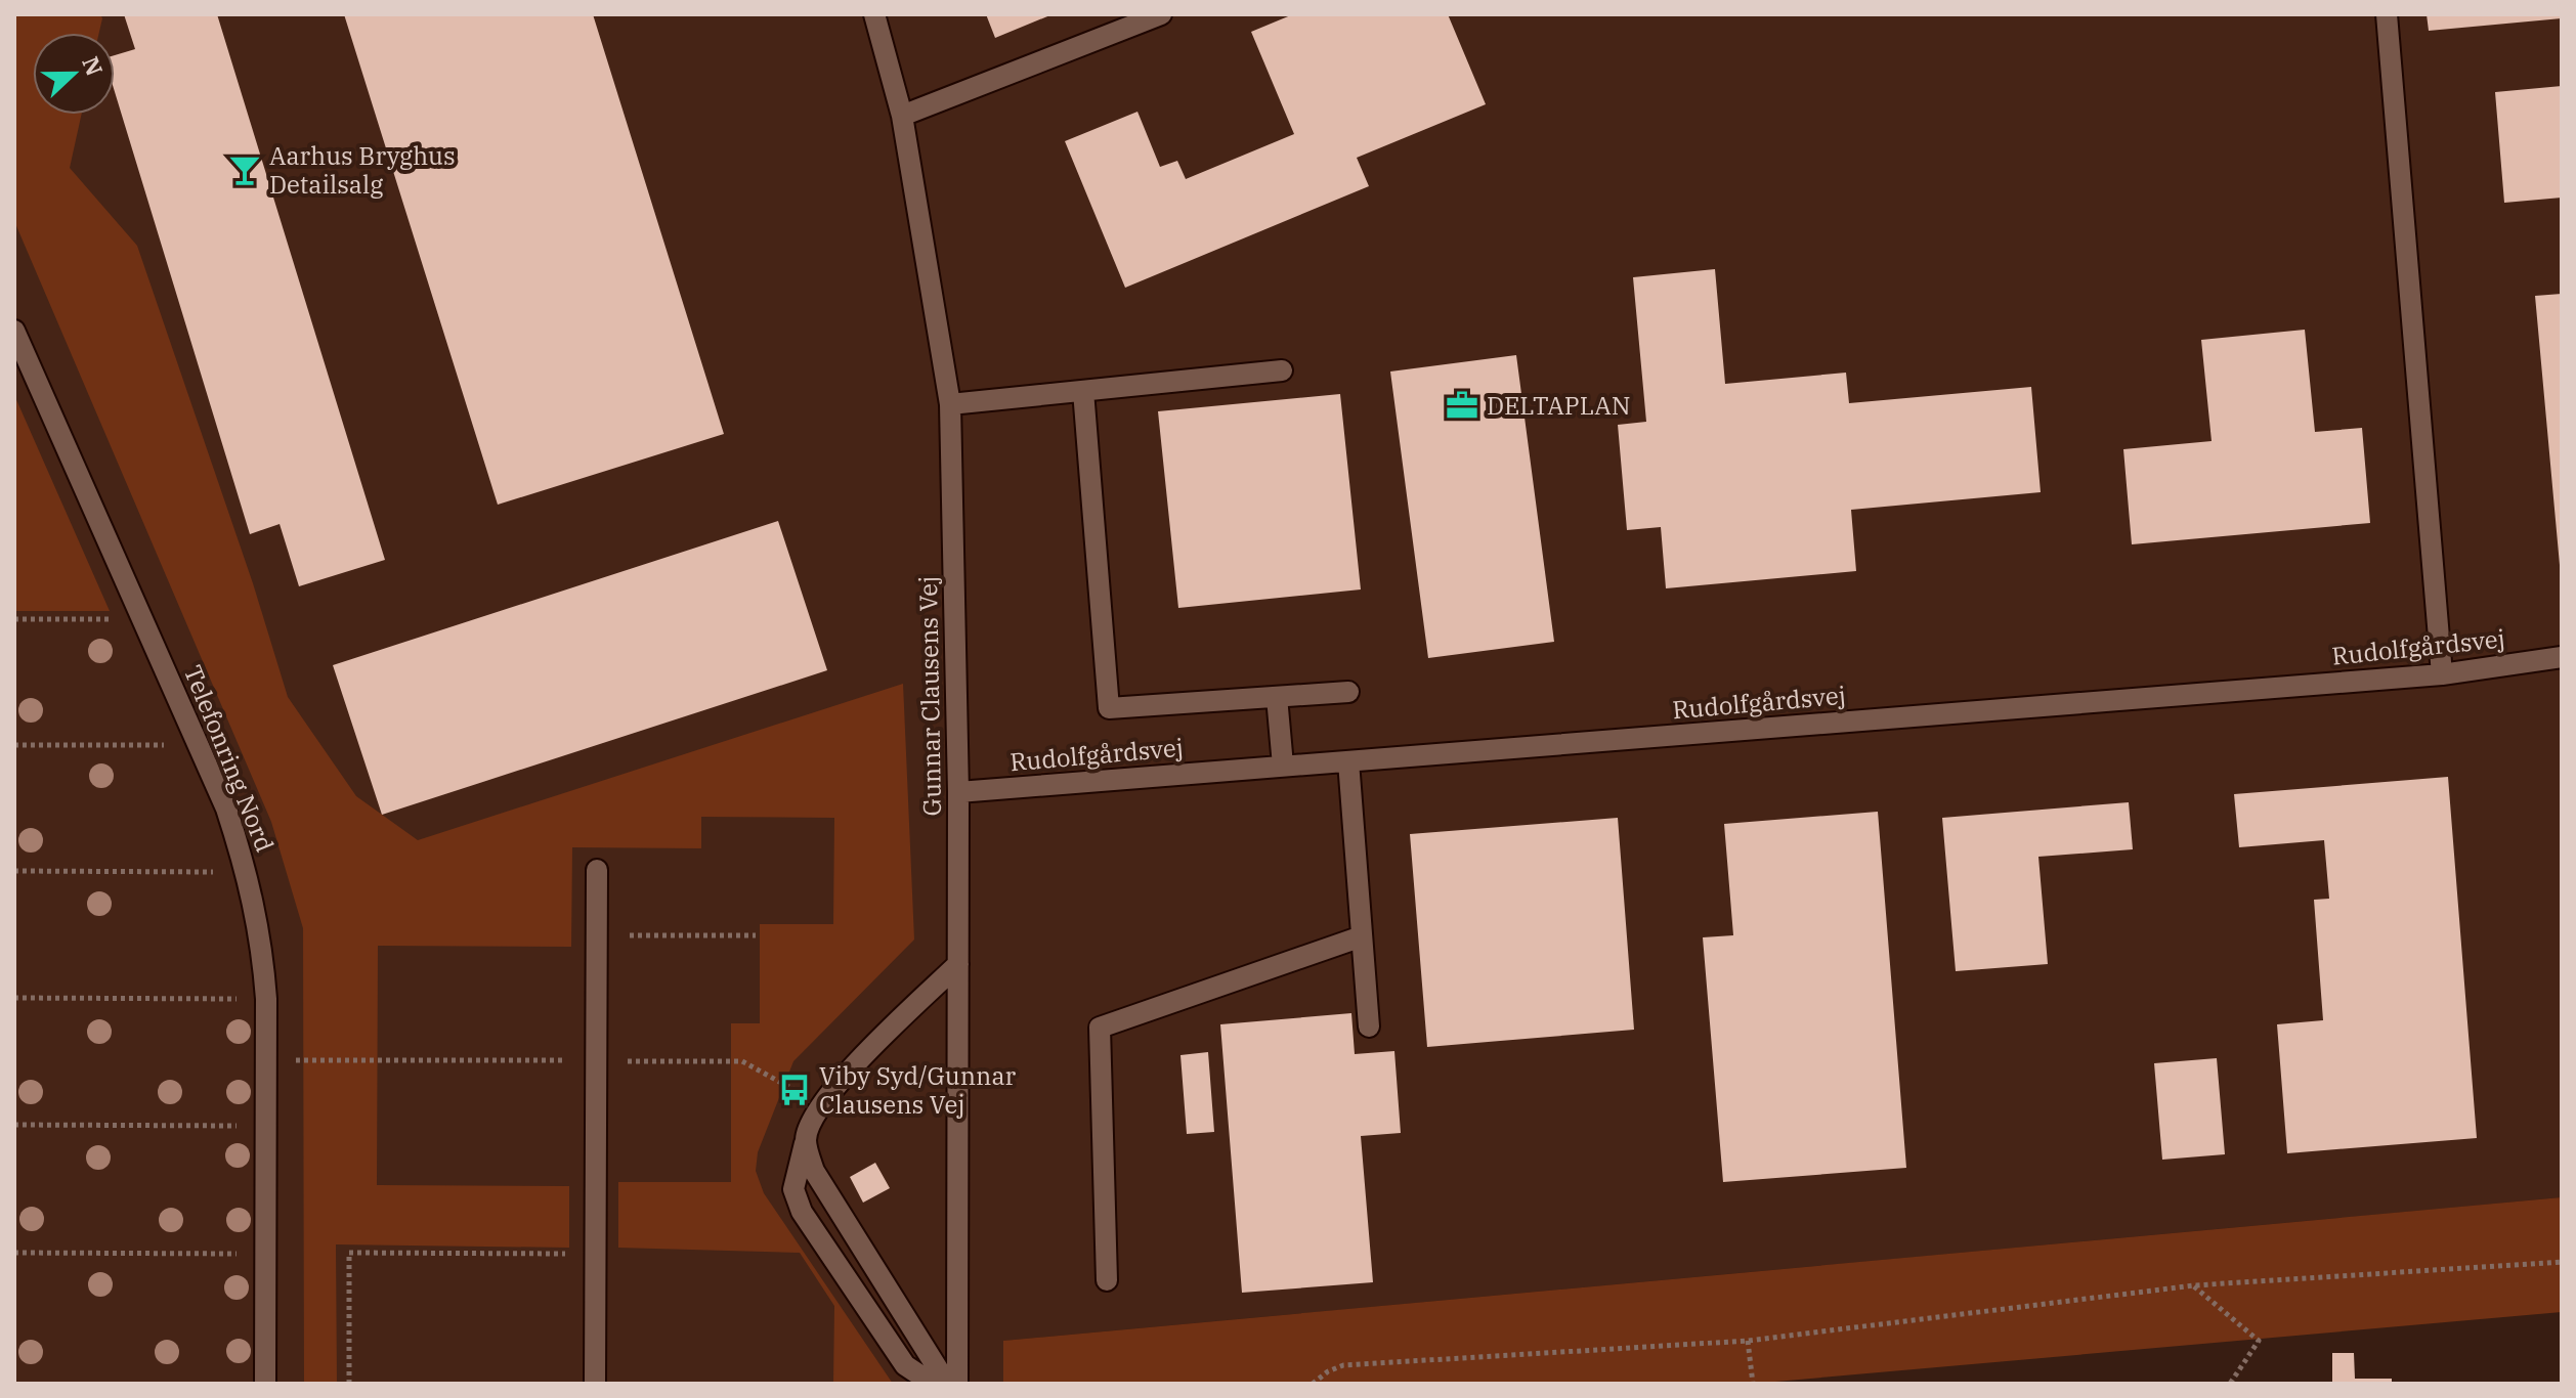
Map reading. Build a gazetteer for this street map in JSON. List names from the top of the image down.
{
  "streets": {
    "street": ["Rudolfgårdsvej", "Gunnar Clausens Vej", "Telefonring Nord"]
  },
  "crossings": [
    ["Rudolfgårdsvej", "Gunnar Clausens Vej"]
  ],
  "places": {
    "bar": ["Aarhus Bryghus Detailsalg"],
    "office": ["DELTAPLAN"],
    "bus stop": ["Viby Syd/Gunnar Clausens Vej"]
  },
  "north": "right"
}
